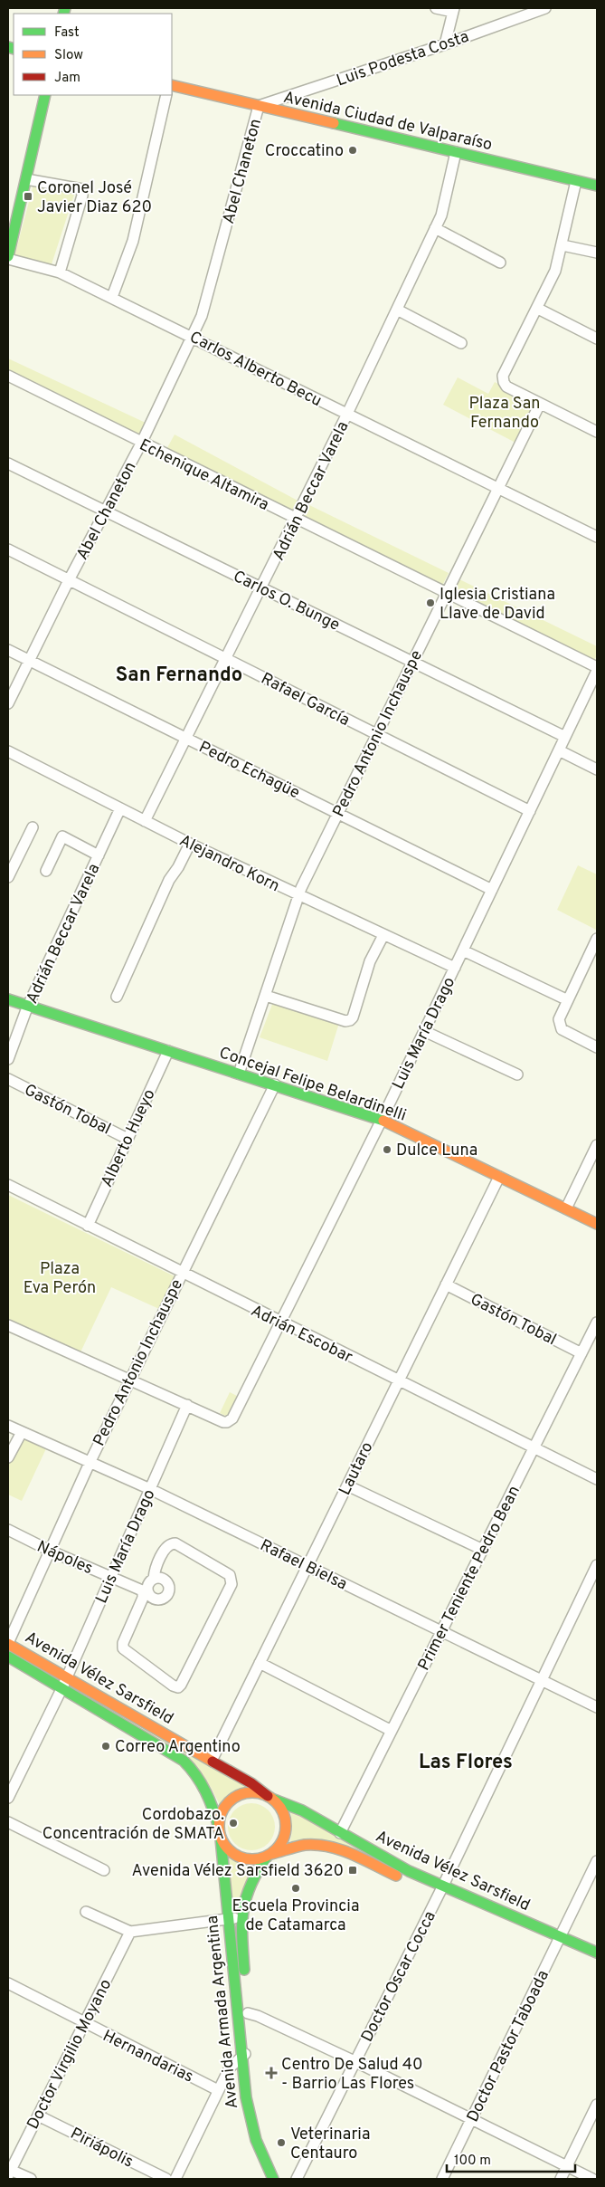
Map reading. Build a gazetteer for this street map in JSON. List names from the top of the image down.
{
  "streets": {
    "main road": [
      "Avenida Ciudad de Valparaíso",
      "Concejal Felipe Belardinelli",
      "Avenida Vélez Sarsfield",
      "Avenida Armada Argentina"
    ],
    "street": [
      "Luis Podesta Costa",
      "Abel Chaneton",
      "Carlos Alberto Becu",
      "Echenique Altamira",
      "Adrián Beccar Varela",
      "Carlos O. Bunge",
      "Rafael García",
      "Pedro Antonio Inchauspe",
      "Pedro Echagüe",
      "Alejandro Korn",
      "Luis María Drago",
      "Gastón Tobal",
      "Alberto Hueyo",
      "Adrián Escobar",
      "Lautaro",
      "Nápoles",
      "Rafael Bielsa",
      "Primer Teniente Pedro Bean",
      "Doctor Oscar Cocca",
      "Doctor Pastor Taboada",
      "Doctor Virgilio Moyano",
      "Hernandarias",
      "Piriápolis"
    ]
  },
  "crossings": [
    ["Luis Podesta Costa", "Avenida Ciudad de Valparaíso"],
    ["Luis Podesta Costa", "Abel Chaneton"],
    ["Avenida Ciudad de Valparaíso", "Abel Chaneton"],
    ["Avenida Ciudad de Valparaíso", "Adrián Beccar Varela"],
    ["Abel Chaneton", "Carlos Alberto Becu"],
    ["Abel Chaneton", "Echenique Altamira"],
    ["Abel Chaneton", "Carlos O. Bunge"],
    ["Abel Chaneton", "Rafael García"],
    ["Abel Chaneton", "Pedro Echagüe"],
    ["Carlos Alberto Becu", "Adrián Beccar Varela"],
    ["Carlos Alberto Becu", "Pedro Antonio Inchauspe"],
    ["Echenique Altamira", "Adrián Beccar Varela"],
    ["Echenique Altamira", "Pedro Antonio Inchauspe"],
    ["Echenique Altamira", "Luis María Drago"],
    ["Adrián Beccar Varela", "Carlos O. Bunge"],
    ["Adrián Beccar Varela", "Rafael García"],
    ["Adrián Beccar Varela", "Pedro Echagüe"],
    ["Adrián Beccar Varela", "Alejandro Korn"],
    ["Adrián Beccar Varela", "Concejal Felipe Belardinelli"],
    ["Carlos O. Bunge", "Pedro Antonio Inchauspe"],
    ["Carlos O. Bunge", "Luis María Drago"],
    ["Rafael García", "Pedro Antonio Inchauspe"],
    ["Rafael García", "Luis María Drago"],
    ["Pedro Antonio Inchauspe", "Pedro Echagüe"],
    ["Pedro Antonio Inchauspe", "Alejandro Korn"],
    ["Pedro Antonio Inchauspe", "Concejal Felipe Belardinelli"],
    ["Pedro Antonio Inchauspe", "Adrián Escobar"],
    ["Pedro Antonio Inchauspe", "Nápoles"],
    ["Pedro Antonio Inchauspe", "Rafael Bielsa"],
    ["Pedro Antonio Inchauspe", "Avenida Vélez Sarsfield"],
    ["Pedro Echagüe", "Luis María Drago"],
    ["Alejandro Korn", "Luis María Drago"],
    ["Luis María Drago", "Concejal Felipe Belardinelli"],
    ["Luis María Drago", "Adrián Escobar"],
    ["Luis María Drago", "Nápoles"],
    ["Luis María Drago", "Rafael Bielsa"],
    ["Luis María Drago", "Avenida Vélez Sarsfield"],
    ["Concejal Felipe Belardinelli", "Alberto Hueyo"],
    ["Concejal Felipe Belardinelli", "Lautaro"],
    ["Gastón Tobal", "Alberto Hueyo"],
    ["Gastón Tobal", "Lautaro"],
    ["Gastón Tobal", "Primer Teniente Pedro Bean"],
    ["Alberto Hueyo", "Adrián Escobar"],
    ["Adrián Escobar", "Lautaro"],
    ["Adrián Escobar", "Primer Teniente Pedro Bean"],
    ["Lautaro", "Rafael Bielsa"],
    ["Lautaro", "Avenida Vélez Sarsfield"],
    ["Rafael Bielsa", "Primer Teniente Pedro Bean"],
    ["Rafael Bielsa", "Doctor Oscar Cocca"],
    ["Primer Teniente Pedro Bean", "Avenida Vélez Sarsfield"],
    ["Avenida Vélez Sarsfield", "Doctor Oscar Cocca"],
    ["Avenida Vélez Sarsfield", "Avenida Armada Argentina"],
    ["Avenida Vélez Sarsfield", "Doctor Pastor Taboada"],
    ["Doctor Virgilio Moyano", "Hernandarias"],
    ["Doctor Virgilio Moyano", "Piriápolis"]
  ],
  "districts": ["San Fernando", "Las Flores"],
  "parks": ["Plaza San Fernando", "Plaza Eva Perón"],
  "places": {
    "other": [
      "Croccatino",
      "Iglesia Cristiana Llave de David",
      "Dulce Luna",
      "Correo Argentino",
      "Cordobazo. Concentración de SMATA",
      "Escuela Provincia de Catamarca",
      "Veterinaria Centauro"
    ],
    "transit": ["Coronel José Javier Diaz 620", "Avenida Vélez Sarsfield 3620"],
    "health": ["Centro De Salud 40 - Barrio Las Flores"]
  },
  "legend": ["Fast", "Slow", "Jam"],
  "scale_bar": "100 m"
}
